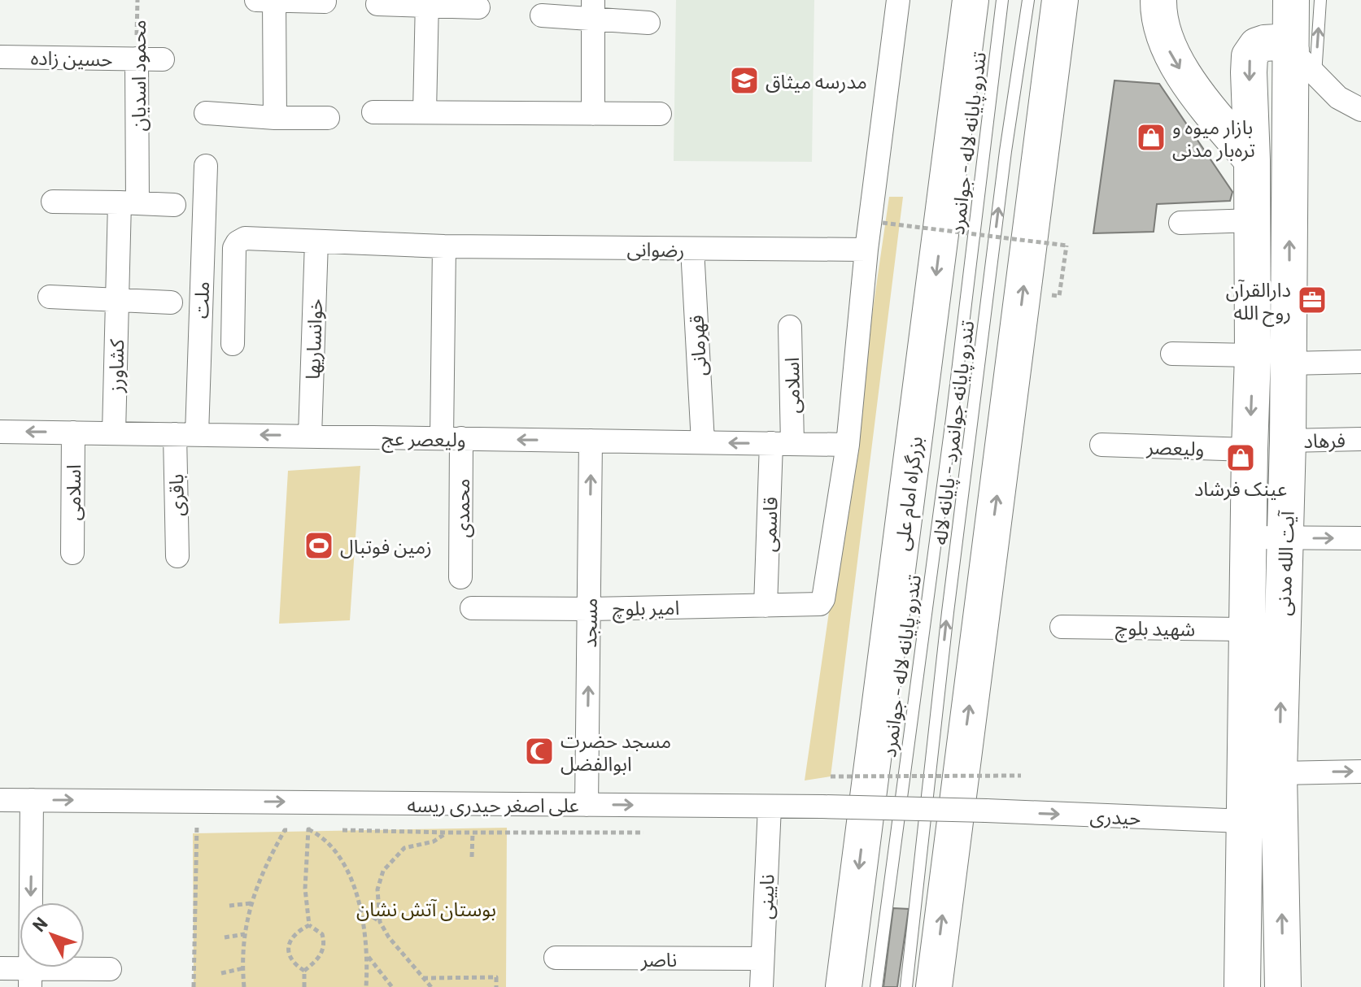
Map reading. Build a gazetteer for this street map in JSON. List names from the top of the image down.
{
  "streets": {
    "main road": ["بزرگراه امام علی", "آیت الله مدنی"],
    "street": [
      "حسین زاده",
      "محمود اسدیان",
      "رضوانی",
      "ملت",
      "خوانساریها",
      "قهرمانی",
      "کشاورز",
      "اسلامی",
      "ولیعصر عج",
      "فرهاد",
      "ولیعصر",
      "باقری",
      "محمدی",
      "قاسمی",
      "امیر بلوچ",
      "مسجد",
      "شهید بلوچ",
      "علی اصغر حیدری ریسه",
      "حیدری",
      "نایینی",
      "ناصر"
    ],
    "lane": ["تندرو پایانه لاله - جوانمرد", "تندرو پایانه جوانمرد - پایانه لاله"]
  },
  "crossings": [
    ["حسین زاده", "محمود اسدیان"],
    ["محمود اسدیان", "کشاورز"],
    ["رضوانی", "خوانساریها"],
    ["رضوانی", "قهرمانی"],
    ["ملت", "ولیعصر عج"],
    ["ملت", "باقری"],
    ["خوانساریها", "ولیعصر عج"],
    ["قهرمانی", "ولیعصر عج"],
    ["کشاورز", "ولیعصر عج"],
    ["اسلامی", "ولیعصر عج"],
    ["اسلامی", "قاسمی"],
    ["ولیعصر عج", "باقری"],
    ["ولیعصر عج", "محمدی"],
    ["ولیعصر عج", "قاسمی"],
    ["ولیعصر عج", "امیر بلوچ"],
    ["ولیعصر عج", "مسجد"],
    ["فرهاد", "آیت الله مدنی"],
    ["ولیعصر", "آیت الله مدنی"],
    ["قاسمی", "امیر بلوچ"],
    ["آیت الله مدنی", "شهید بلوچ"],
    ["آیت الله مدنی", "حیدری"],
    ["امیر بلوچ", "مسجد"],
    ["مسجد", "علی اصغر حیدری ریسه"],
    ["علی اصغر حیدری ریسه", "حیدری"],
    ["علی اصغر حیدری ریسه", "نایینی"],
    ["نایینی", "ناصر"]
  ],
  "one_way": [
    "تندرو پایانه جوانمرد - پایانه لاله",
    "ولیعصر عج",
    "مسجد",
    "علی اصغر حیدری ریسه",
    "حیدری"
  ],
  "parks": ["بوستان آتش نشان"],
  "places": {
    "school or university": ["مدرسه میثاق"],
    "shop": ["بازار میوه و تره‌بار مدنی", "عینک فرشاد"],
    "office": ["دارالقرآن روح الله"],
    "sports": ["زمین فوتبال"],
    "mosque": ["مسجد حضرت ابوالفضل"]
  },
  "north": "top left"
}
